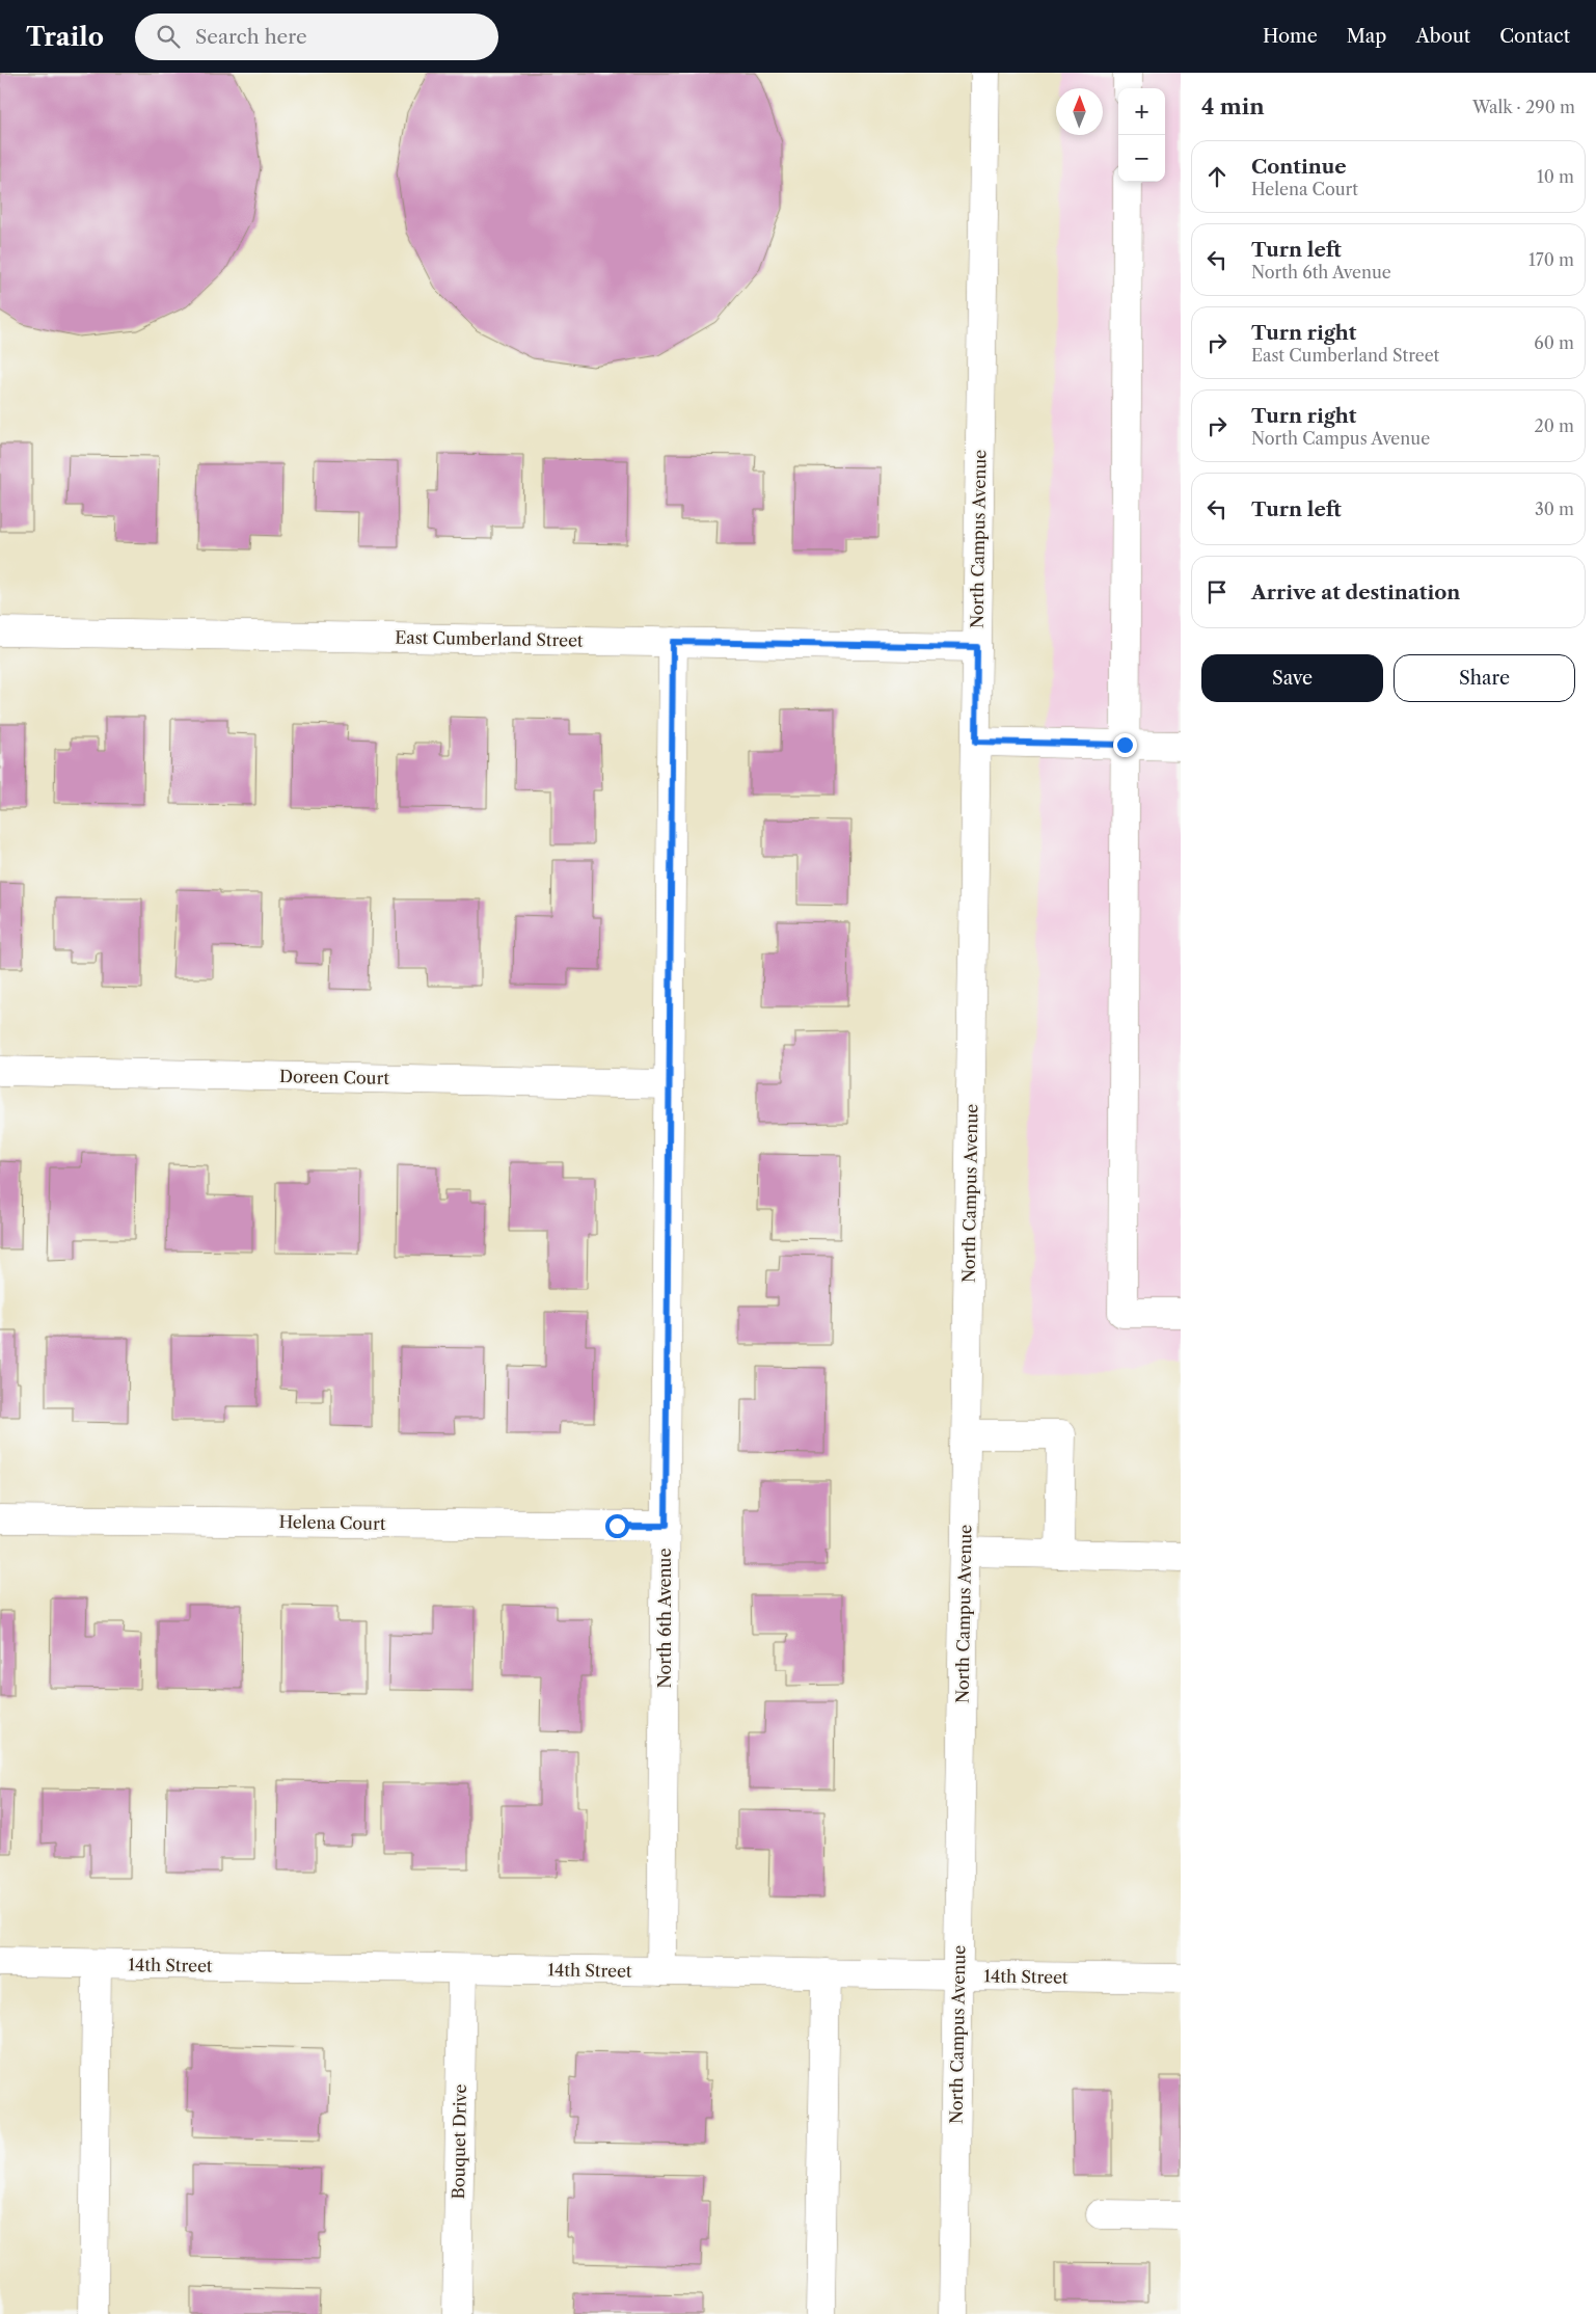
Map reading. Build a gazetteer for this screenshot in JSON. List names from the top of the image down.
{
  "streets": {
    "street": [
      "North Campus Avenue",
      "East Cumberland Street",
      "Doreen Court",
      "Helena Court",
      "North 6th Avenue",
      "14th Street",
      "Bouquet Drive"
    ]
  },
  "crossings": [
    ["North Campus Avenue", "East Cumberland Street"],
    ["North Campus Avenue", "14th Street"],
    ["East Cumberland Street", "North 6th Avenue"],
    ["Doreen Court", "North 6th Avenue"],
    ["Helena Court", "North 6th Avenue"],
    ["North 6th Avenue", "14th Street"],
    ["14th Street", "Bouquet Drive"]
  ],
  "north": "top",
  "page": {
    "header": "Trailo",
    "search": "Search here",
    "nav": [
      "Home",
      "Map",
      "About",
      "Contact"
    ],
    "heading": ["4 min", "Walk · 290 m"],
    "map_buttons": ["+", "−"],
    "list": [
      ["Continue", "Helena Court", "10 m"],
      ["Turn left", "North 6th Avenue", "170 m"],
      ["Turn right", "East Cumberland Street", "60 m"],
      ["Turn right", "North Campus Avenue", "20 m"],
      ["Turn left", "30 m"],
      "Arrive at destination"
    ],
    "buttons": ["Save", "Share"]
  }
}
